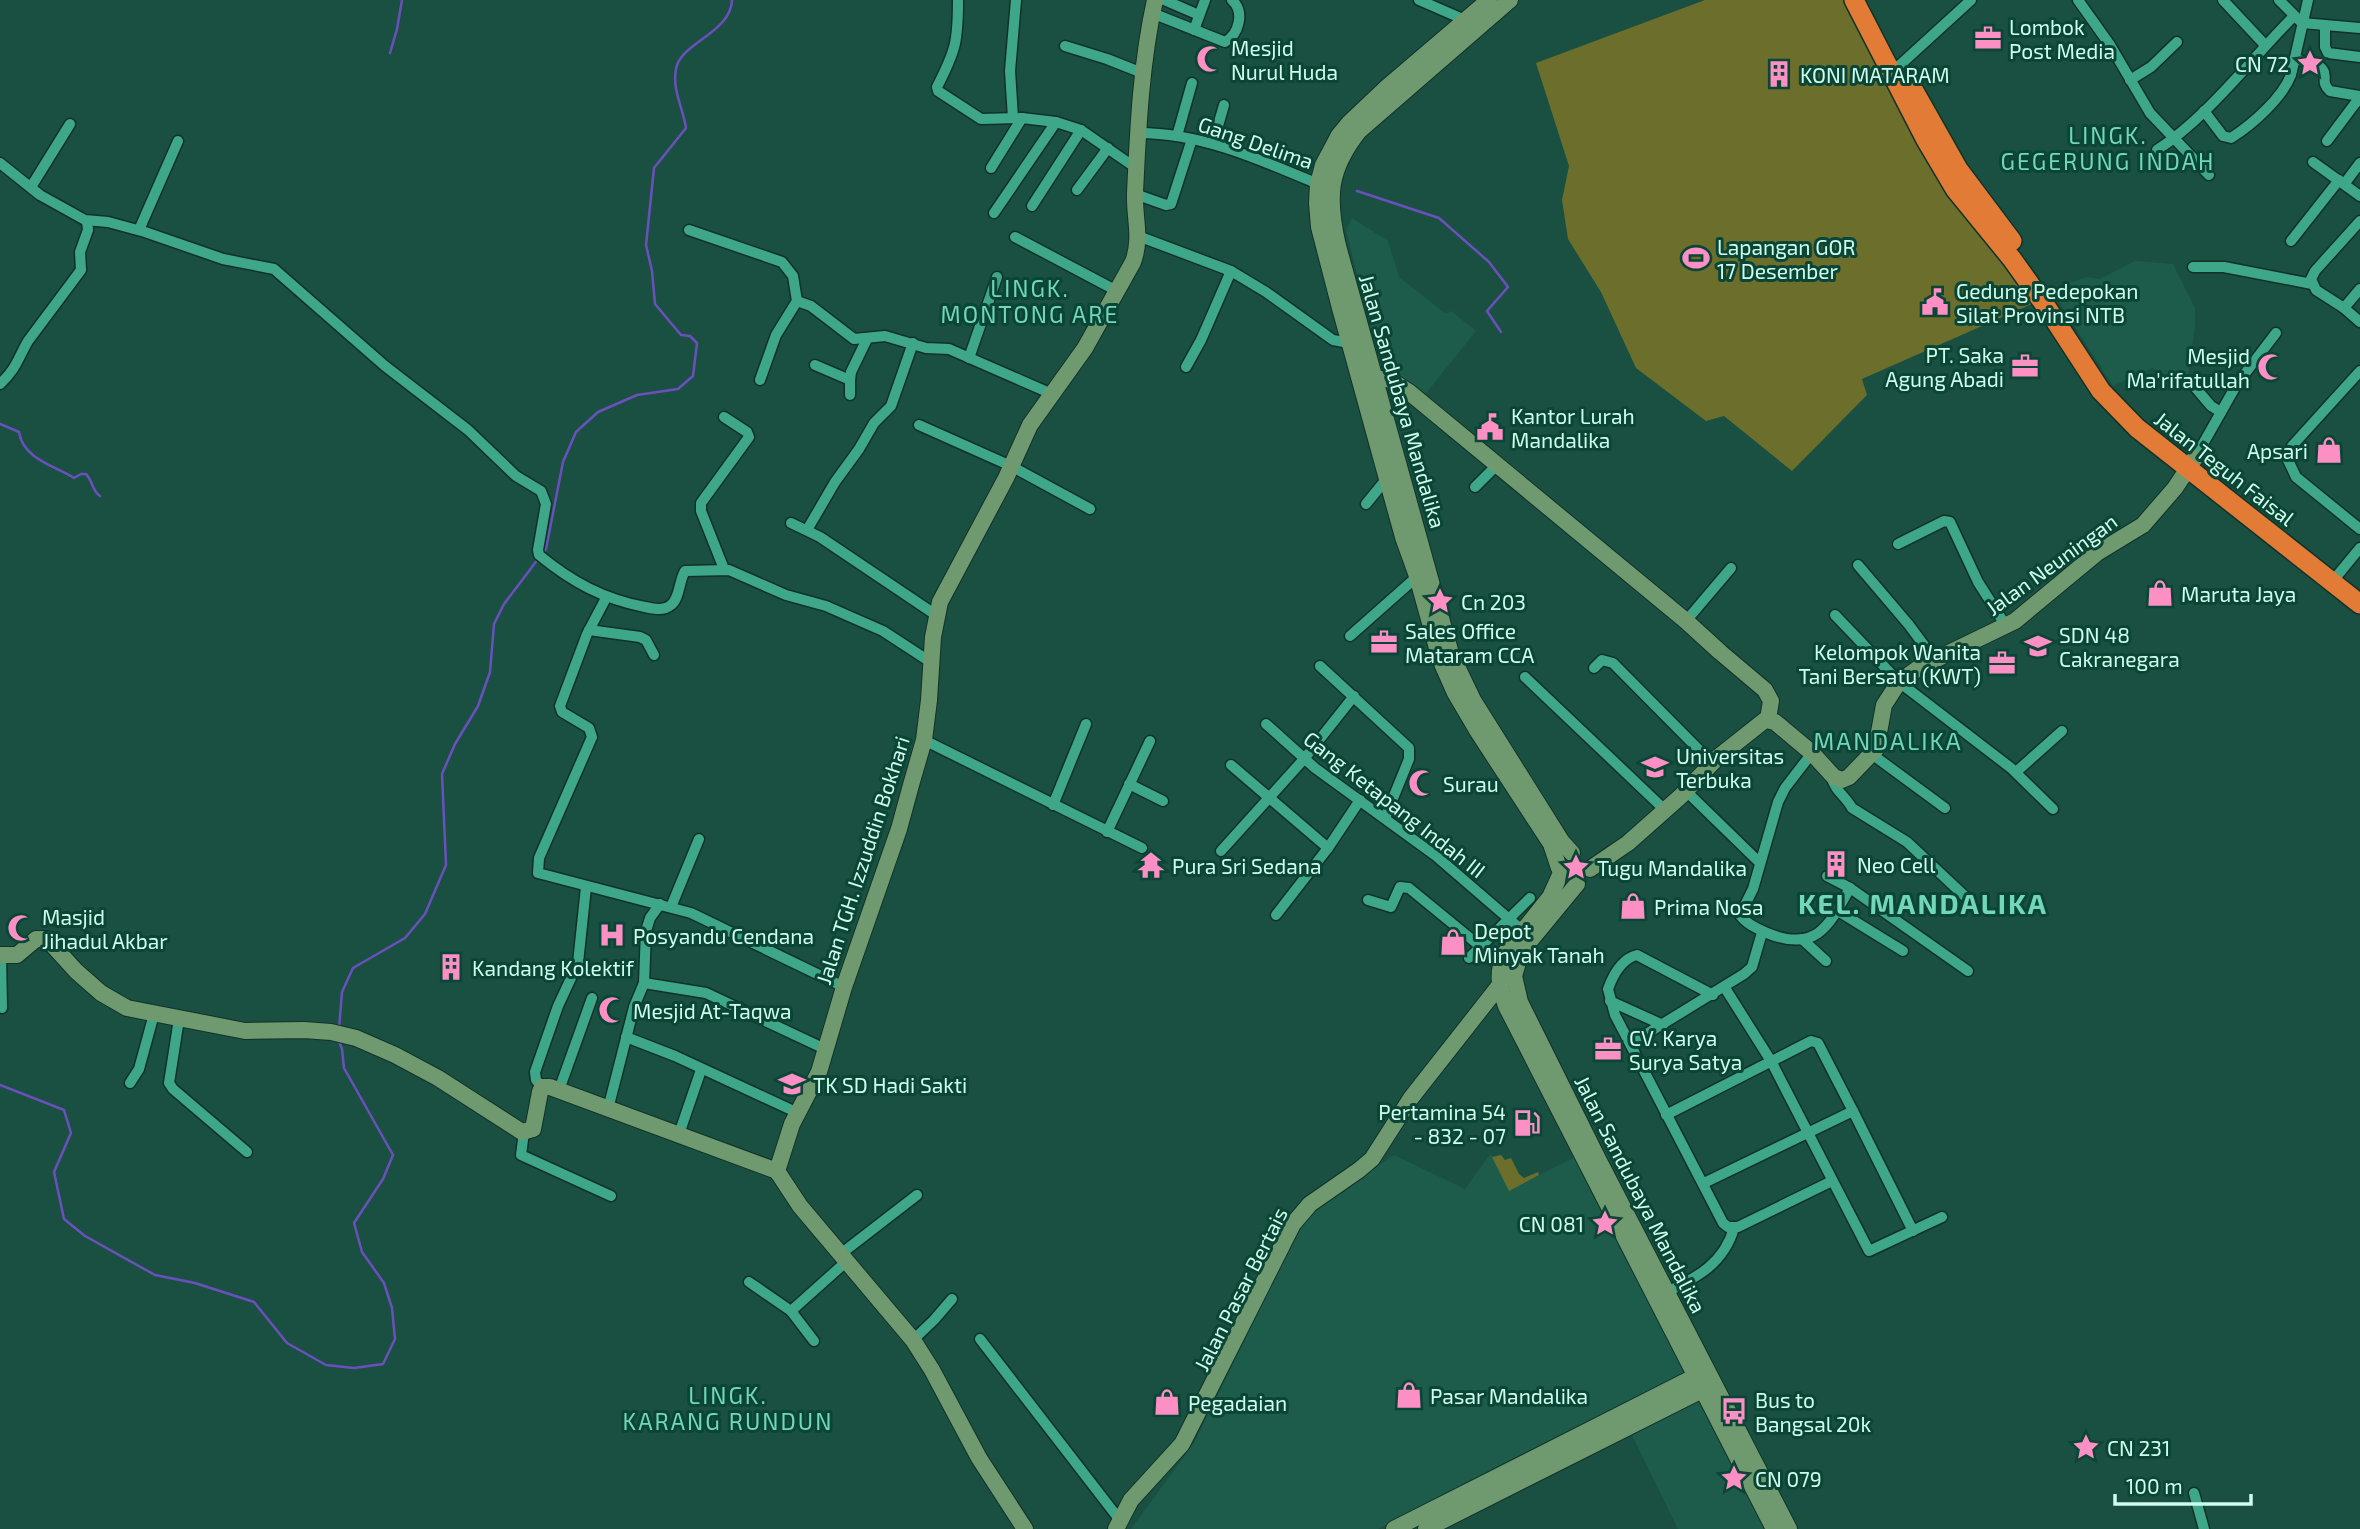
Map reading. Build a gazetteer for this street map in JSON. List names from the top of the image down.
{
  "streets": {
    "highway": ["Jalan Teguh Faisal"],
    "street": [
      "Gang Delima",
      "Jalan Sandubaya Mandalika",
      "Jalan Neuningan",
      "Gang Ketapang Indah III",
      "Jalan TGH. Izzuddin Bokhari",
      "Jalan Pasar Bertais"
    ]
  },
  "crossings": [
    ["Gang Delima", "Jalan TGH. Izzuddin Bokhari"],
    ["Jalan Teguh Faisal", "Jalan Neuningan"]
  ],
  "districts": [
    "LINGK. GEGERUNG INDAH",
    "LINGK. MONTONG ARE",
    "MANDALIKA",
    "KEL. MANDALIKA",
    "LINGK. KARANG RUNDUN"
  ],
  "places": {
    "office": [
      "Lombok Post Media",
      "PT. Saka Agung Abadi",
      "Sales Office Mataram CCA",
      "Kelompok Wanita Tani Bersatu (KWT)",
      "CV. Karya Surya Satya"
    ],
    "mosque": [
      "Mesjid Nurul Huda",
      "Mesjid Ma'rifatullah",
      "Surau",
      "Masjid Jihadul Akbar",
      "Mesjid At-Taqwa"
    ],
    "place": [
      "CN 72",
      "Cn 203",
      "Tugu Mandalika",
      "CN 081",
      "CN 231",
      "CN 079"
    ],
    "building": ["KONI MATARAM", "Neo Cell", "Kandang Kolektif"],
    "sports": ["Lapangan GOR 17 Desember"],
    "public building": ["Gedung Pedepokan Silat Provinsi NTB", "Kantor Lurah Mandalika"],
    "shop": [
      "Apsari",
      "Maruta Jaya",
      "Prima Nosa",
      "Depot Minyak Tanah",
      "Pasar Mandalika",
      "Pegadaian"
    ],
    "school or university": ["SDN 48 Cakranegara", "Universitas Terbuka", "TK SD Hadi Sakti"],
    "temple": ["Pura Sri Sedana"],
    "hospital": ["Posyandu Cendana"],
    "fuel station": ["Pertamina 54 - 832 - 07"],
    "bus stop": ["Bus to Bangsal 20k"]
  },
  "scale_bar": "100 m"
}
